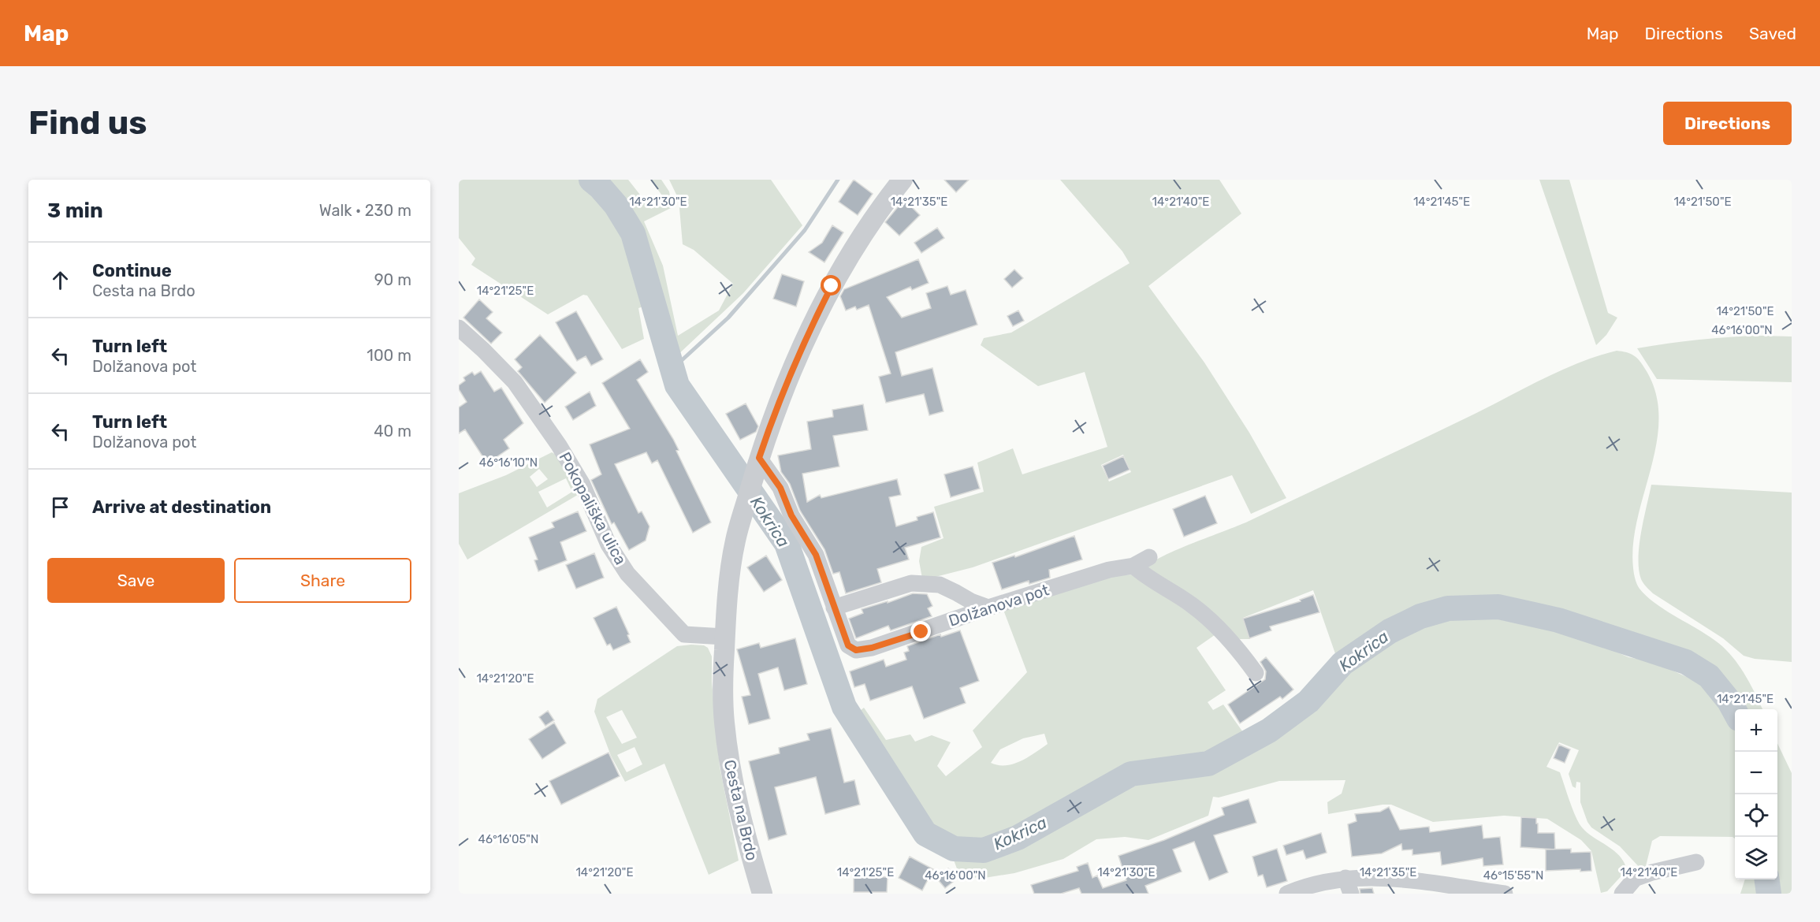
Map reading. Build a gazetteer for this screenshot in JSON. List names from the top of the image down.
{
  "streets": {
    "street": ["Pokopališka ulica", "Dolžanova pot", "Cesta na Brdo"]
  },
  "crossings": [
    ["Pokopališka ulica", "Cesta na Brdo"],
    ["Dolžanova pot", "Cesta na Brdo"]
  ],
  "water": ["Kokrica"],
  "page": {
    "header": "Map",
    "nav": ["Map", "Directions", "Saved"],
    "buttons": [
      "Directions",
      ["Save", "Share"]
    ],
    "title": "Find us",
    "heading": ["3 min", "Walk · 230 m"],
    "list": [
      ["Continue", "Cesta na Brdo", "90 m"],
      ["Turn left", "Dolžanova pot", "100 m"],
      ["Turn left", "Dolžanova pot", "40 m"],
      "Arrive at destination"
    ],
    "map_buttons": ["+", "−"]
  },
  "coordinates": [
    "14°21'50\"E",
    "14°21'30\"E",
    "14°21'35\"E",
    "14°21'40\"E",
    "14°21'45\"E",
    "14°21'25\"E",
    "46°16'00\"N",
    "46°16'10\"N",
    "14°21'20\"E",
    "46°16'05\"N",
    "46°15'55\"N"
  ]
}
